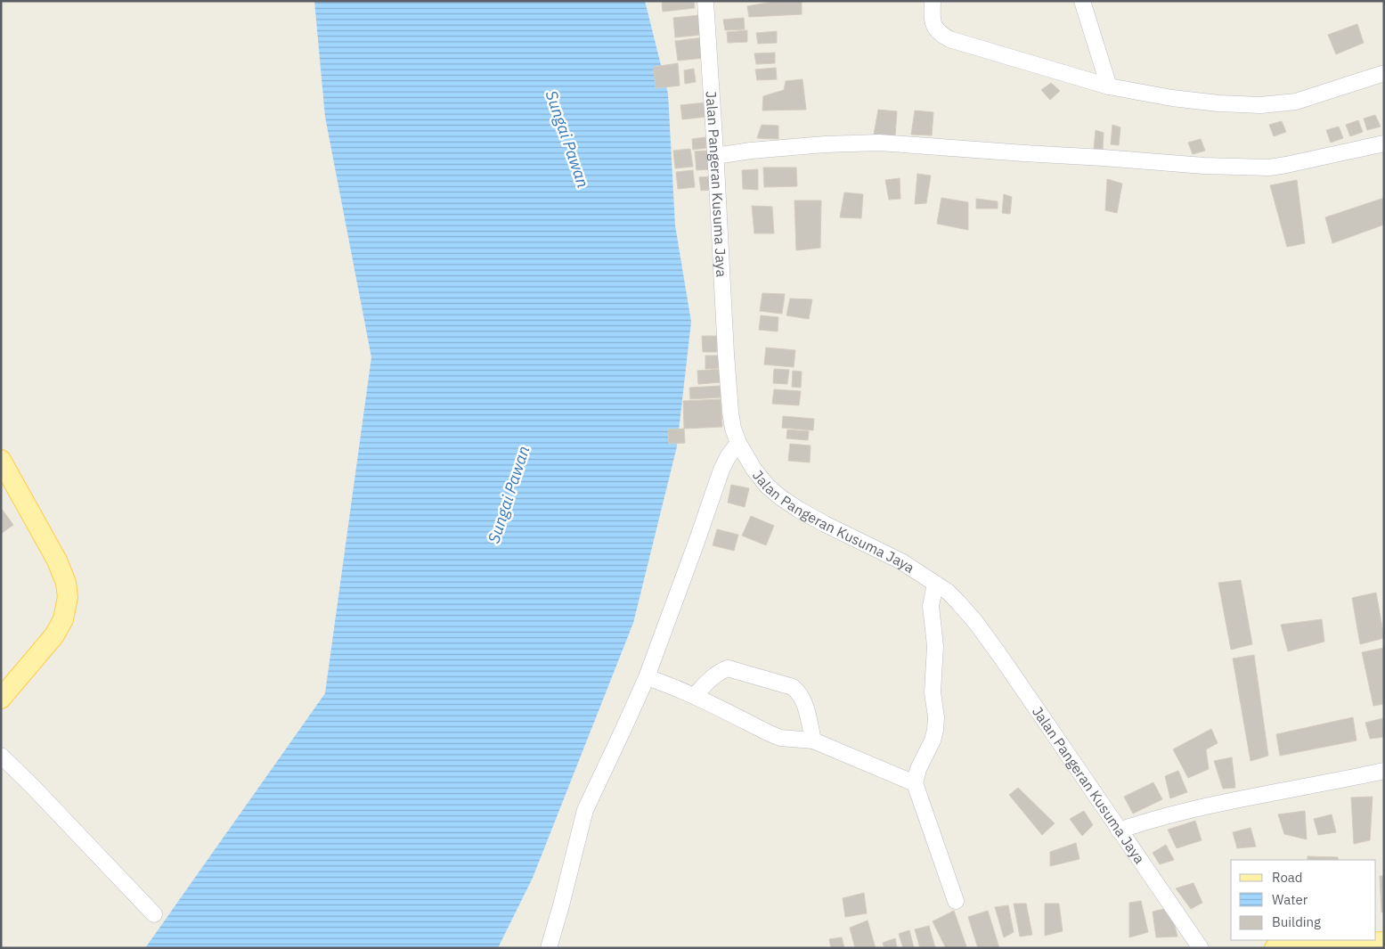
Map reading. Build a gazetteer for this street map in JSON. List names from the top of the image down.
{
  "streets": {
    "street": ["Jalan Pangeran Kusuma Jaya"]
  },
  "water": ["Sungai Pawan"],
  "legend": ["Road", "Water", "Building"]
}
